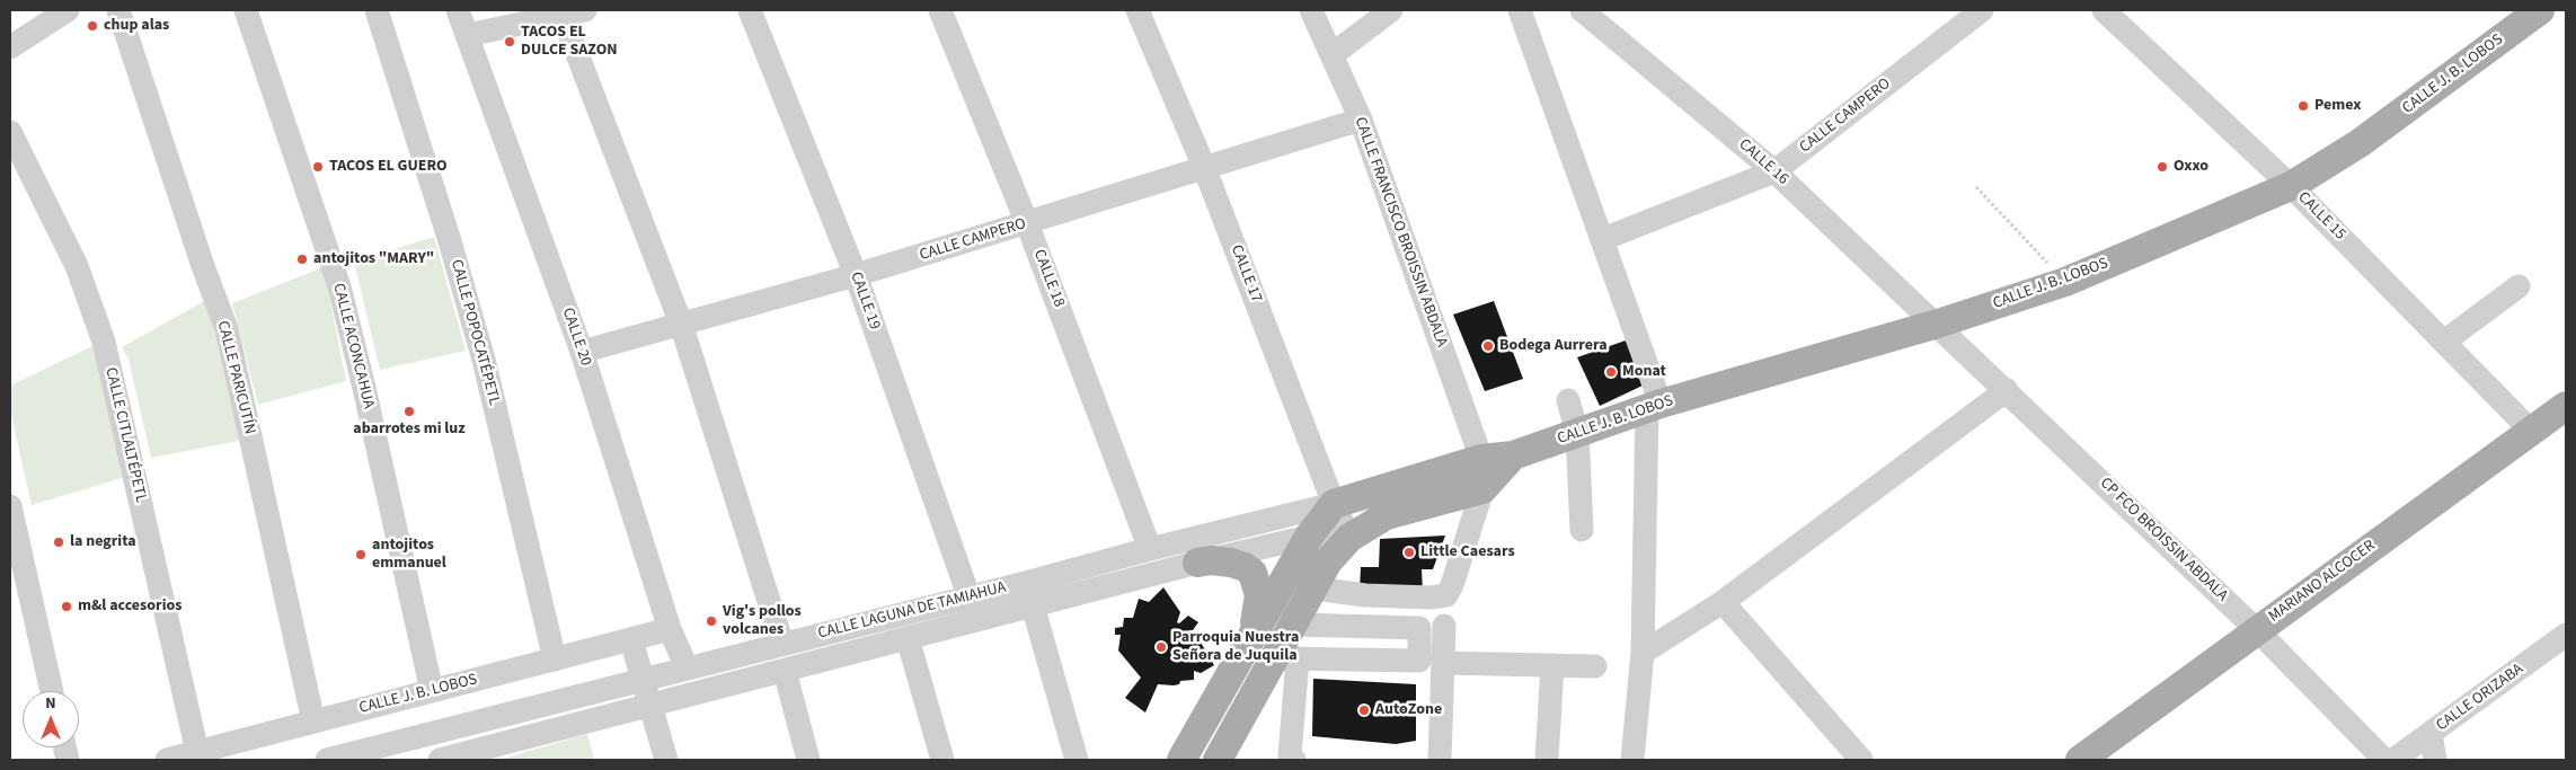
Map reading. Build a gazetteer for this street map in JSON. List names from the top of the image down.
{
  "streets": {
    "main road": ["CALLE J. B. LOBOS", "MARIANO ALCOCER"],
    "street": [
      "CALLE CAMPERO",
      "CALLE 16",
      "CALLE 15",
      "CALLE FRANCISCO BROISSIN ABDALA",
      "CALLE 17",
      "CALLE 18",
      "CALLE 19",
      "CALLE POPOCATÉPETL",
      "CALLE 20",
      "CALLE ACONCAHUA",
      "CALLE PARICUTÍN",
      "CALLE CITLALTÉPETL",
      "CP FCO BROISSIN ABDALA",
      "CALLE LAGUNA DE TAMIAHUA",
      "CALLE ORIZABA"
    ]
  },
  "crossings": [
    ["CALLE J. B. LOBOS", "CALLE 16"],
    ["CALLE J. B. LOBOS", "CALLE 15"],
    ["CALLE J. B. LOBOS", "CALLE FRANCISCO BROISSIN ABDALA"],
    ["CALLE J. B. LOBOS", "CALLE 17"],
    ["CALLE J. B. LOBOS", "CALLE POPOCATÉPETL"],
    ["CALLE J. B. LOBOS", "CALLE 20"],
    ["CALLE J. B. LOBOS", "CALLE ACONCAHUA"],
    ["CALLE J. B. LOBOS", "CALLE PARICUTÍN"],
    ["CALLE J. B. LOBOS", "CALLE CITLALTÉPETL"],
    ["CALLE J. B. LOBOS", "CP FCO BROISSIN ABDALA"],
    ["CALLE J. B. LOBOS", "CALLE LAGUNA DE TAMIAHUA"],
    ["CALLE CAMPERO", "CALLE 16"],
    ["CALLE CAMPERO", "CALLE FRANCISCO BROISSIN ABDALA"],
    ["CALLE CAMPERO", "CALLE 17"],
    ["CALLE CAMPERO", "CALLE 18"],
    ["CALLE CAMPERO", "CALLE 19"],
    ["CALLE CAMPERO", "CALLE 20"],
    ["CALLE 16", "CP FCO BROISSIN ABDALA"],
    ["CALLE 15", "MARIANO ALCOCER"],
    ["CALLE 17", "CALLE LAGUNA DE TAMIAHUA"],
    ["CALLE 18", "CALLE LAGUNA DE TAMIAHUA"],
    ["CALLE 19", "CALLE LAGUNA DE TAMIAHUA"],
    ["CALLE 20", "CALLE LAGUNA DE TAMIAHUA"],
    ["CP FCO BROISSIN ABDALA", "MARIANO ALCOCER"]
  ],
  "places": [
    "chup alas",
    "TACOS EL DULCE SAZON",
    "Pemex",
    "TACOS EL GUERO",
    "Oxxo",
    "antojitos \"MARY\"",
    "Bodega Aurrera",
    "Monat",
    "abarrotes mi luz",
    "la negrita",
    "Little Caesars",
    "antojitos emmanuel",
    "m&l accesorios",
    "Vig's pollos volcanes",
    "Parroquia Nuestra Señora de Juquila",
    "AutoZone"
  ],
  "north": "top"
}
